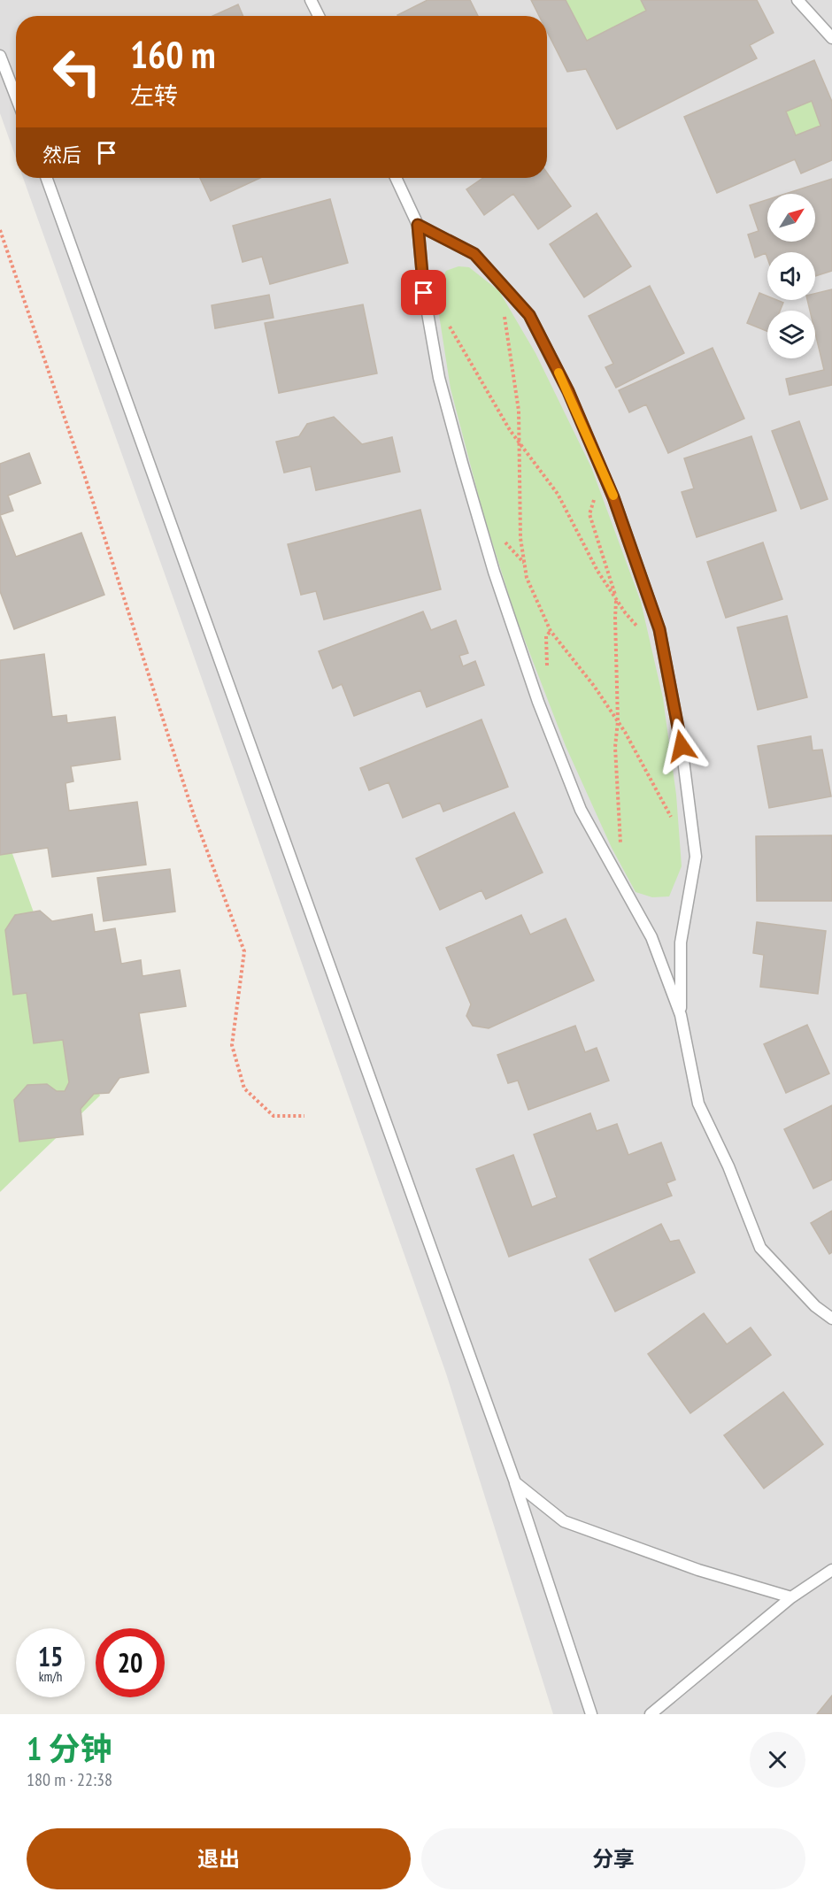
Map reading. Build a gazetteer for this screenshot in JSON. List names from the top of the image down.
{
  "north": "top right",
  "page": {
    "turn": ["160 m", "左转"],
    "then": "然后",
    "speed": "15 km/h",
    "limit": "20",
    "heading": ["1 分钟", "180 m · 22:38"],
    "buttons": ["退出", "分享"]
  }
}
